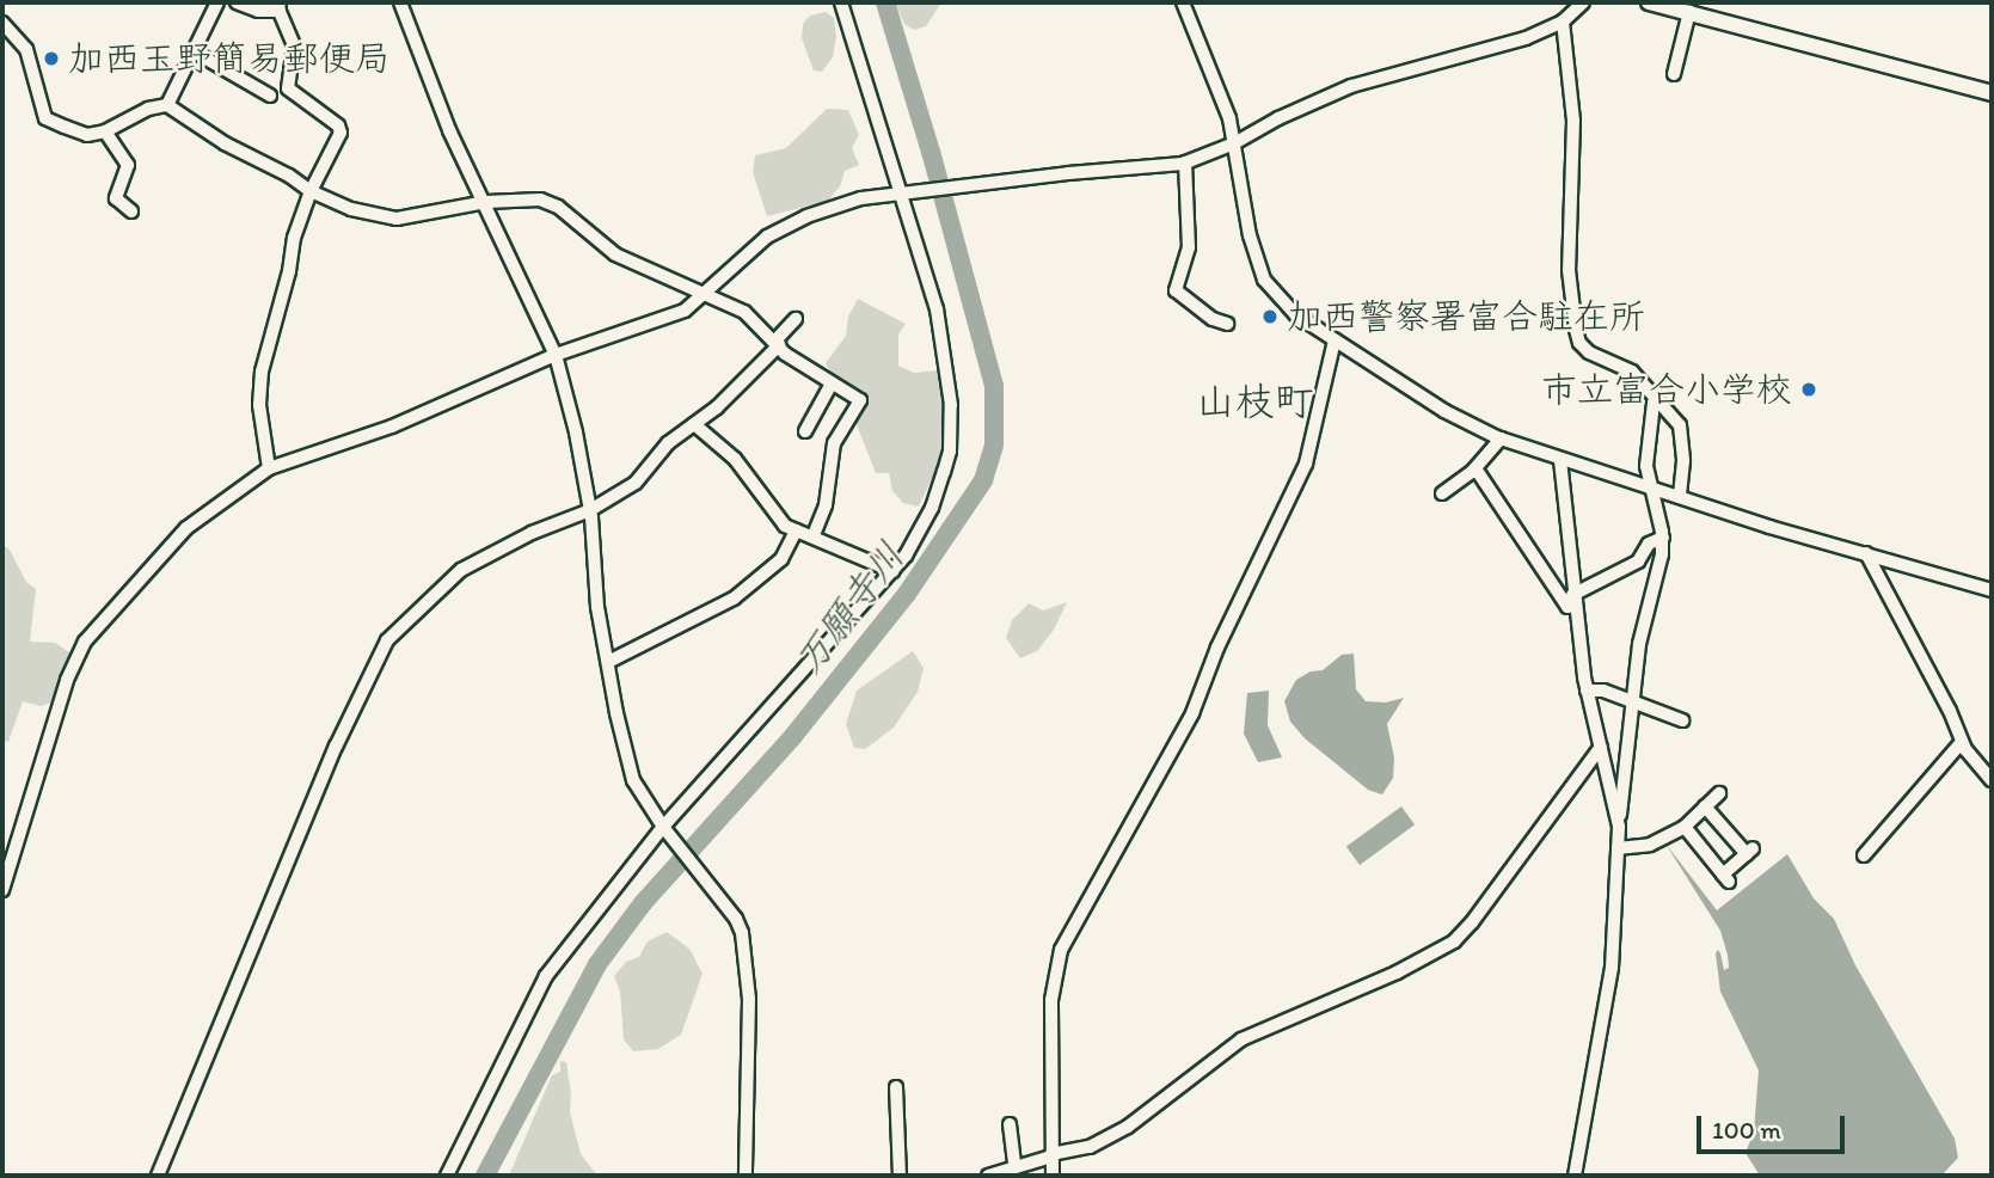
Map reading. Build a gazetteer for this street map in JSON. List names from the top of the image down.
{
  "districts": ["山枝町"],
  "water": ["万願寺川"],
  "places": ["加西玉野簡易郵便局", "加西警察署富合駐在所", "市立富合小学校"],
  "scale_bar": "100 m"
}
